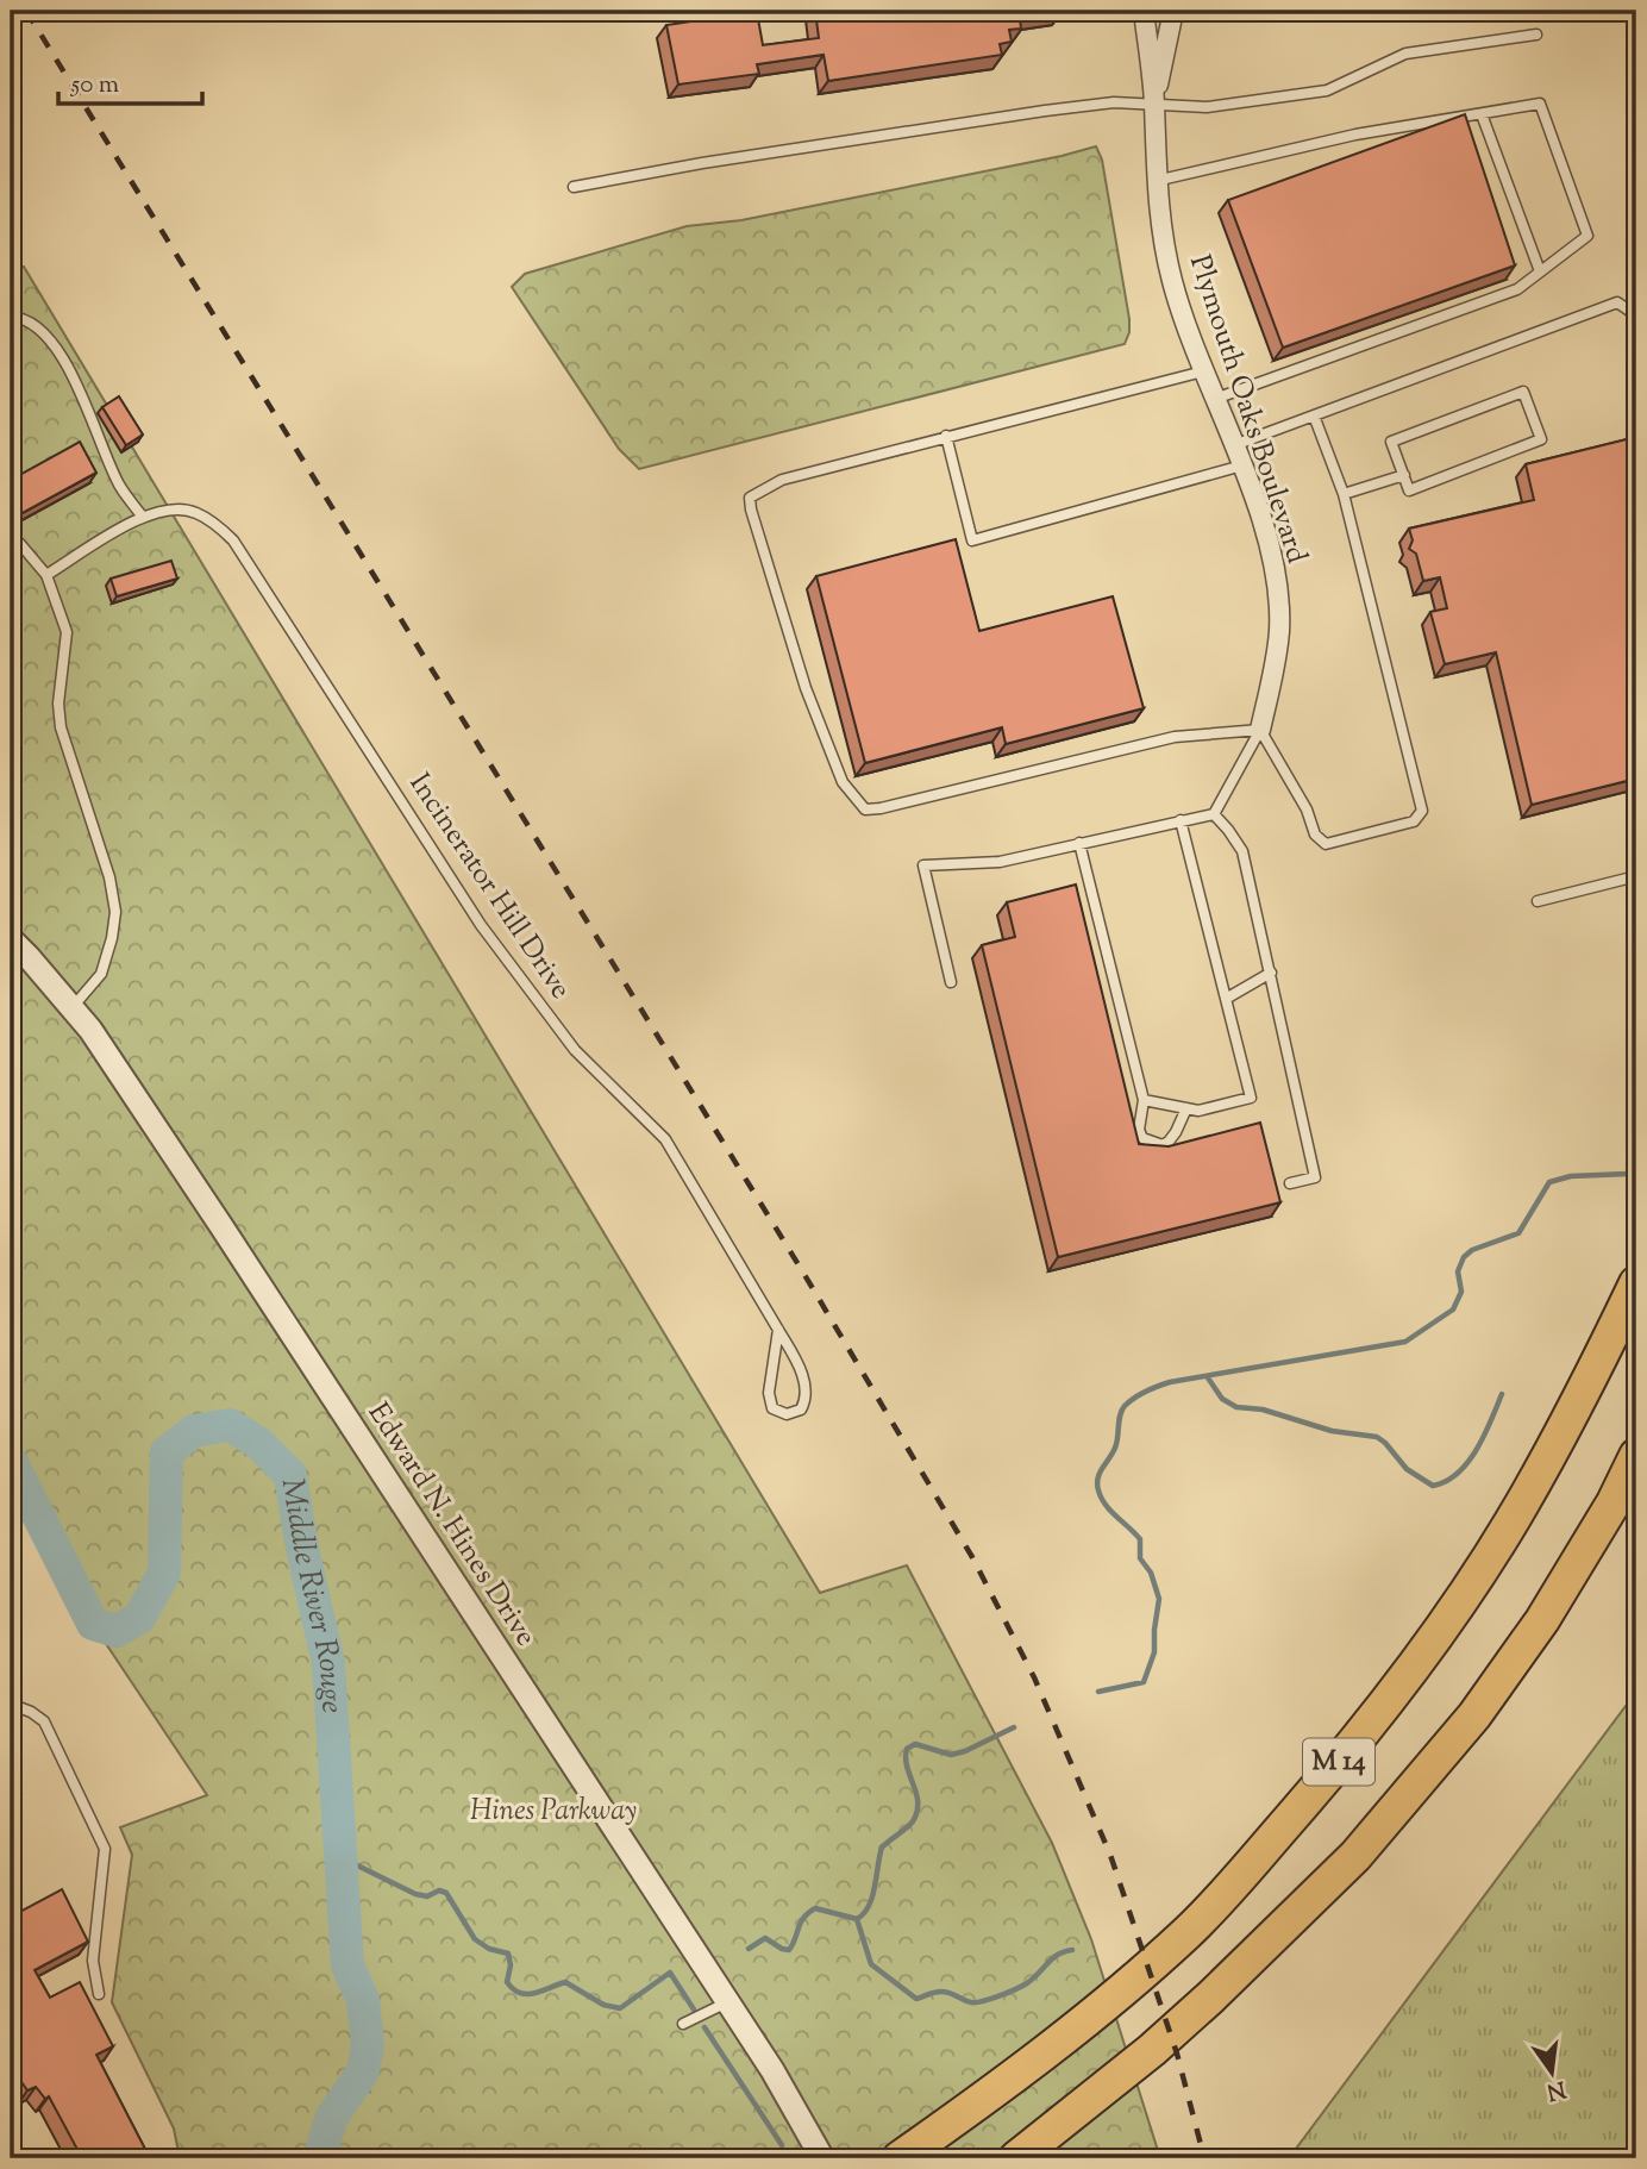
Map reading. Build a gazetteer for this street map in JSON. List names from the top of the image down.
{
  "streets": {
    "highway": ["M 14"],
    "street": ["Plymouth Oaks Boulevard", "Edward N. Hines Drive"],
    "lane": ["Incinerator Hill Drive"]
  },
  "water": ["Middle River Rouge"],
  "parks": ["Hines Parkway"],
  "scale_bar": "50 m",
  "north": "bottom"
}
